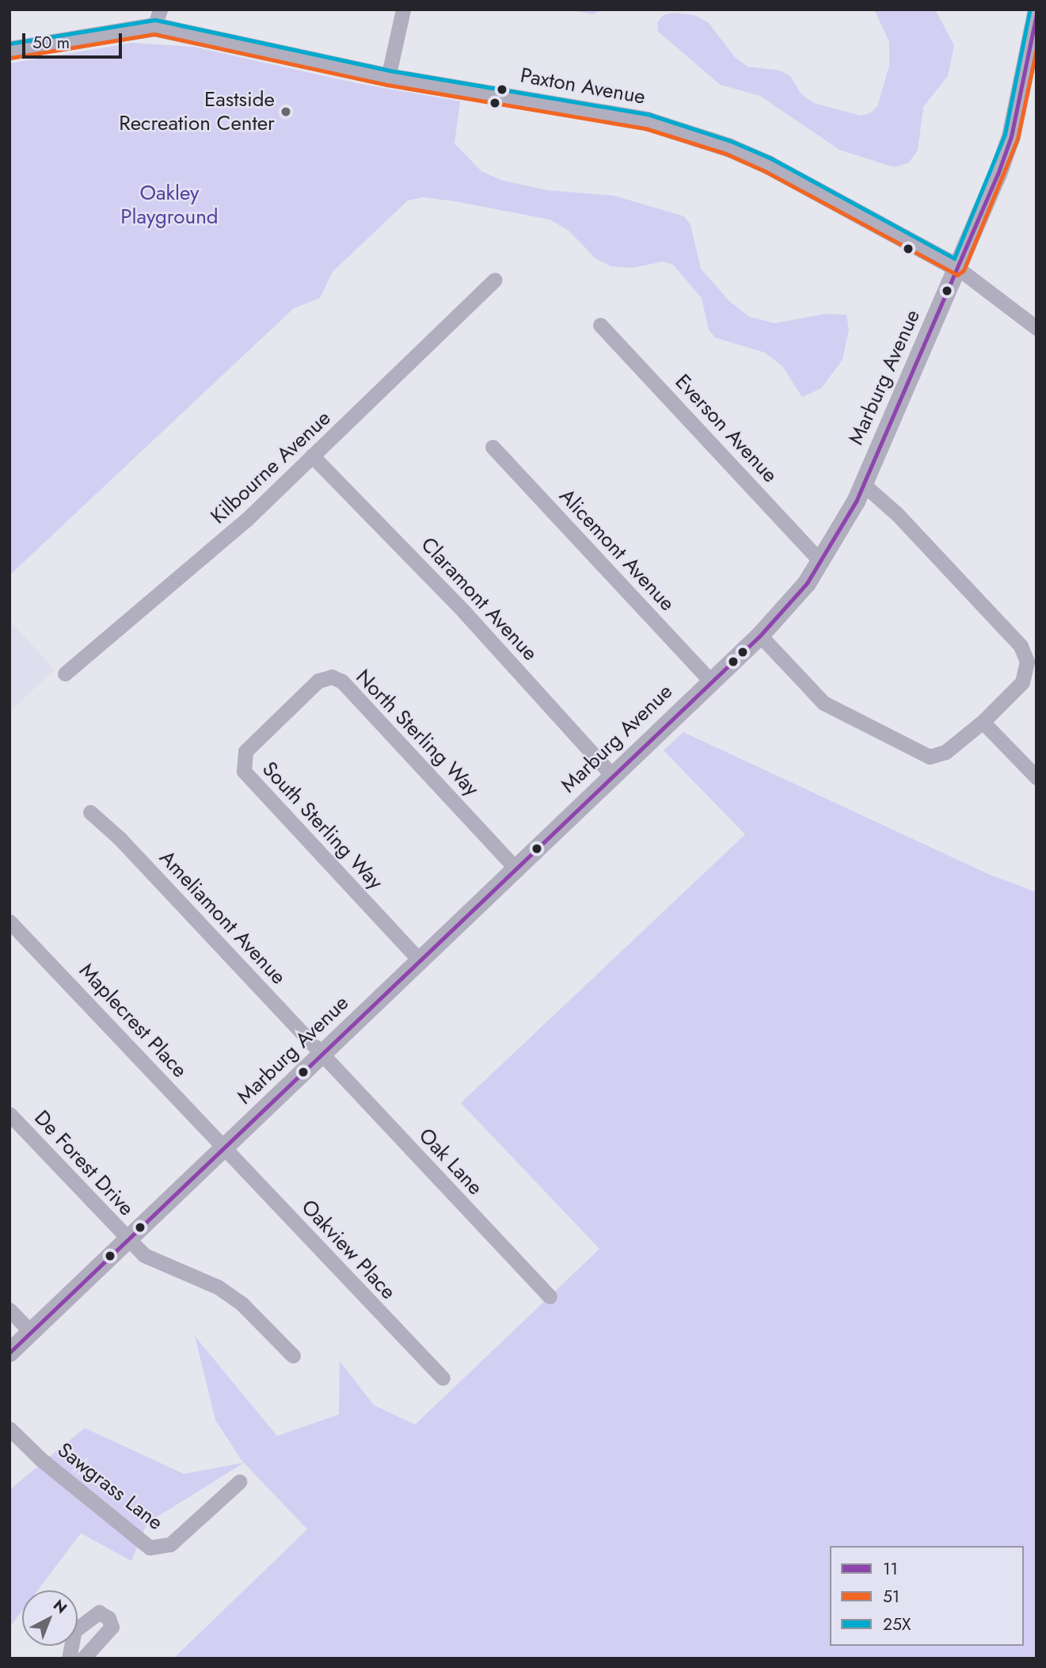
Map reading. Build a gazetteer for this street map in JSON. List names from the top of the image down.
{
  "streets": {
    "street": [
      "Paxton Avenue",
      "Marburg Avenue",
      "Everson Avenue",
      "Kilbourne Avenue",
      "Alicemont Avenue",
      "Claramont Avenue",
      "North Sterling Way",
      "South Sterling Way",
      "Ameliamont Avenue",
      "Maplecrest Place",
      "Oak Lane",
      "De Forest Drive",
      "Oakview Place",
      "Sawgrass Lane"
    ]
  },
  "crossings": [
    ["Paxton Avenue", "Marburg Avenue"],
    ["Marburg Avenue", "Everson Avenue"],
    ["Marburg Avenue", "Alicemont Avenue"],
    ["Marburg Avenue", "Claramont Avenue"],
    ["Marburg Avenue", "North Sterling Way"],
    ["Marburg Avenue", "South Sterling Way"],
    ["Marburg Avenue", "Ameliamont Avenue"],
    ["Marburg Avenue", "Maplecrest Place"],
    ["Marburg Avenue", "Oak Lane"],
    ["Marburg Avenue", "De Forest Drive"],
    ["Marburg Avenue", "Oakview Place"],
    ["Kilbourne Avenue", "Claramont Avenue"],
    ["North Sterling Way", "South Sterling Way"],
    ["Ameliamont Avenue", "Oak Lane"],
    ["Maplecrest Place", "Oakview Place"]
  ],
  "parks": ["Oakley Playground"],
  "places": ["Eastside Recreation Center"],
  "lines": ["transit line 25X", "transit line 11", "transit line 51"],
  "legend": ["11", "51", "25X"],
  "scale_bar": "50 m",
  "north": "top right"
}
